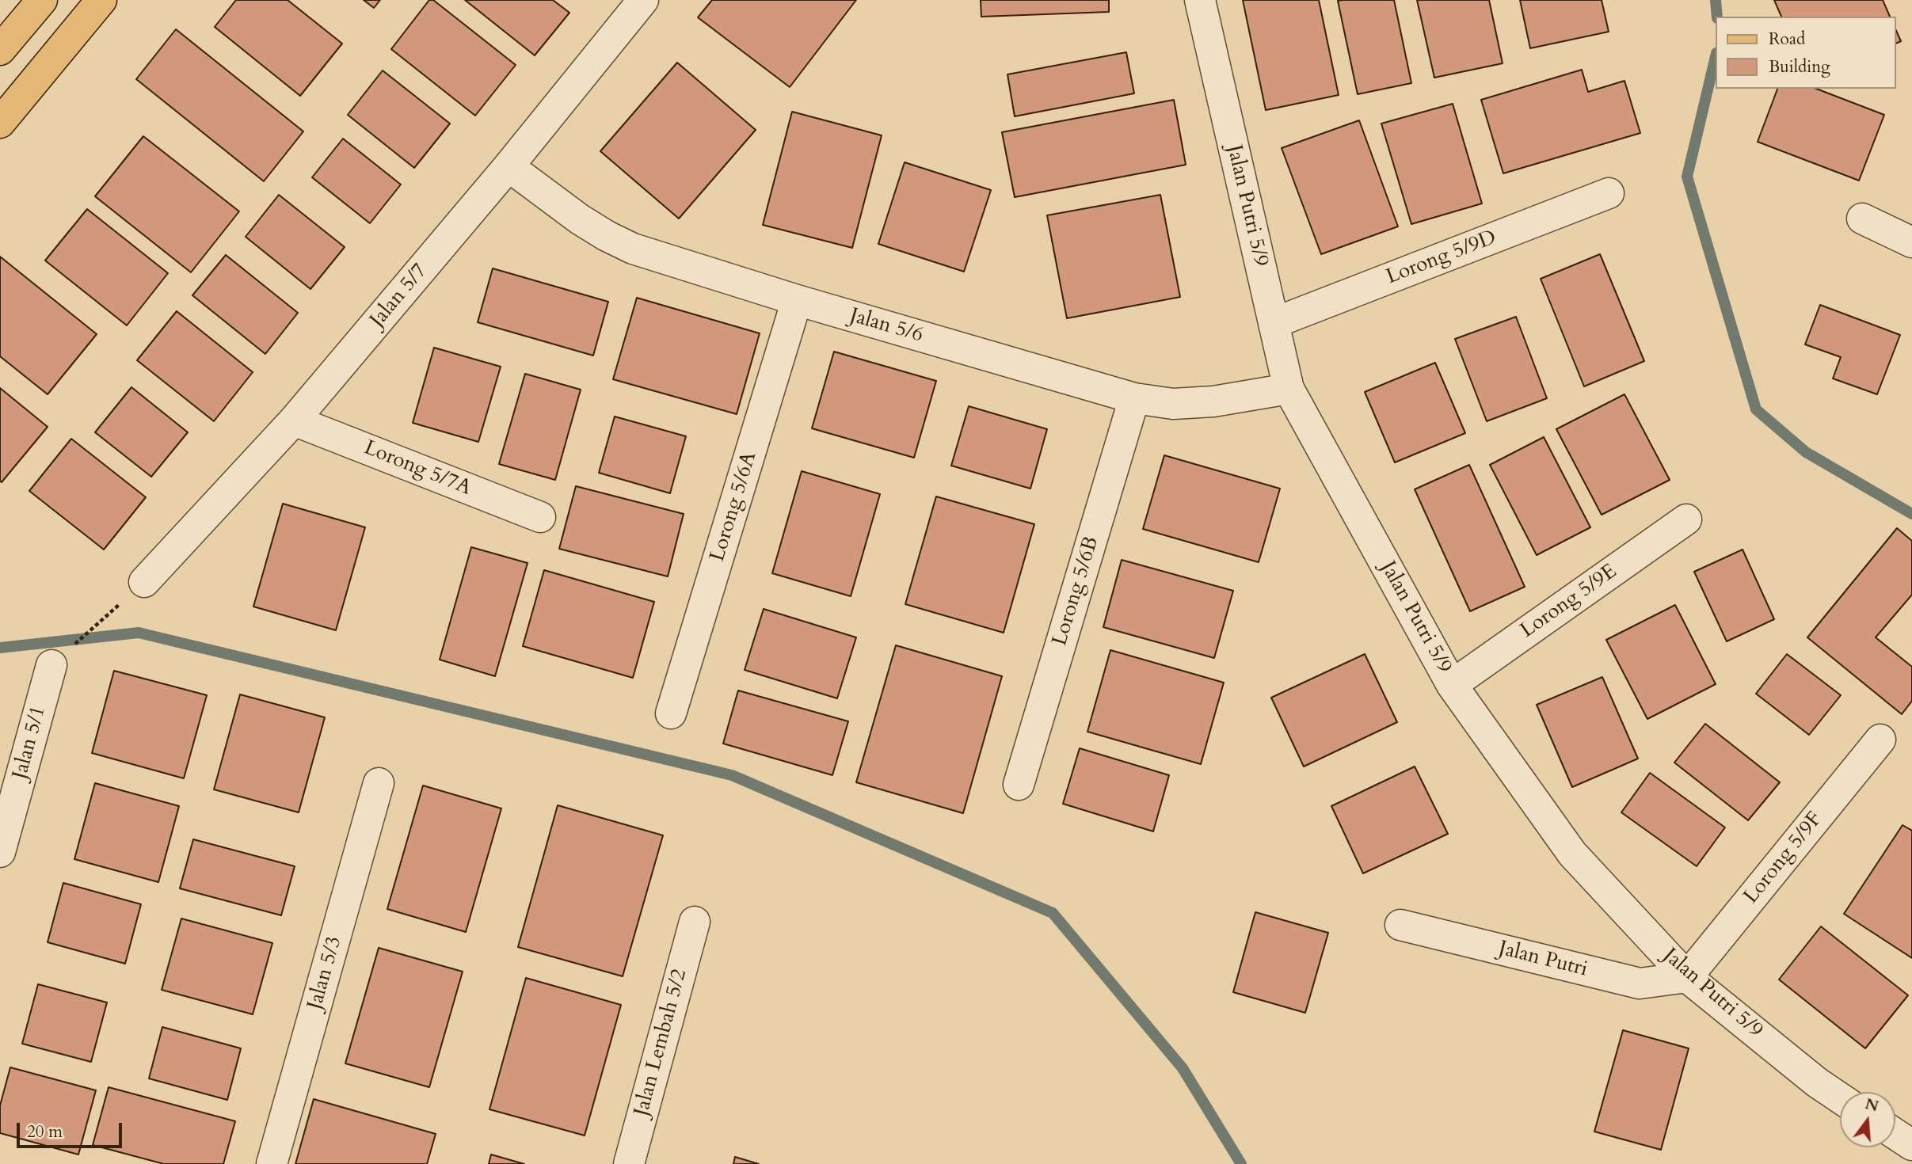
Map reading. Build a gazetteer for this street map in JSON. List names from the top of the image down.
{
  "streets": {
    "street": [
      "Jalan Putri 5/9",
      "Lorong 5/9D",
      "Jalan 5/7",
      "Jalan 5/6",
      "Lorong 5/7A",
      "Lorong 5/6A",
      "Lorong 5/6B",
      "Lorong 5/9E",
      "Jalan 5/1",
      "Lorong 5/9F",
      "Jalan Putri",
      "Jalan 5/3",
      "Jalan Lembah 5/2"
    ]
  },
  "crossings": [
    ["Jalan Putri 5/9", "Lorong 5/9D"],
    ["Jalan Putri 5/9", "Jalan 5/6"],
    ["Jalan Putri 5/9", "Lorong 5/9E"],
    ["Jalan Putri 5/9", "Lorong 5/9F"],
    ["Jalan Putri 5/9", "Jalan Putri"],
    ["Jalan 5/7", "Jalan 5/6"],
    ["Jalan 5/7", "Lorong 5/7A"],
    ["Jalan 5/6", "Lorong 5/6A"],
    ["Jalan 5/6", "Lorong 5/6B"],
    ["Lorong 5/9F", "Jalan Putri"]
  ],
  "legend": ["Road", "Building"],
  "scale_bar": "20 m",
  "north": "top"
}
